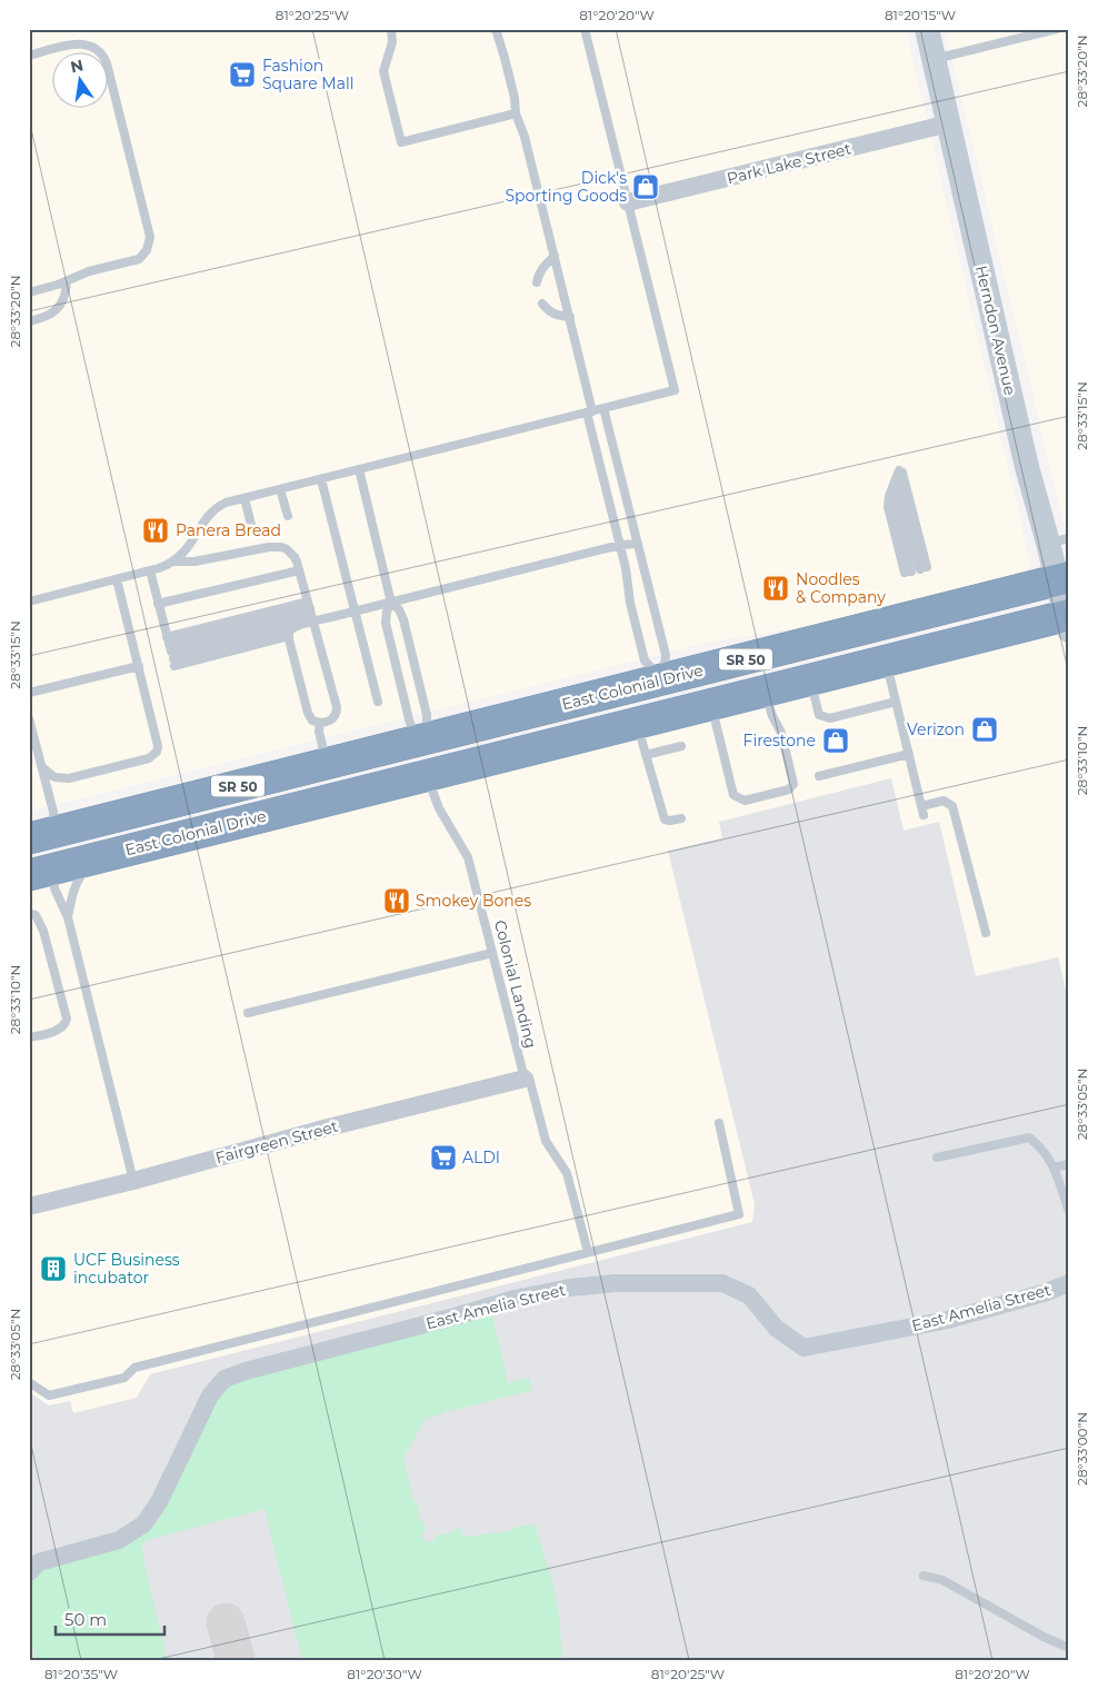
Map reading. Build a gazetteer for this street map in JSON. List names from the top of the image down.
{
  "streets": {
    "highway": ["SR 50", "East Colonial Drive"],
    "street": [
      "Park Lake Street",
      "Herndon Avenue",
      "Fairgreen Street",
      "East Amelia Street"
    ],
    "lane": ["Colonial Landing"]
  },
  "crossings": [
    ["Park Lake Street", "Herndon Avenue"],
    ["Herndon Avenue", "East Colonial Drive"],
    ["East Colonial Drive", "Colonial Landing"],
    ["Colonial Landing", "Fairgreen Street"]
  ],
  "places": {
    "supermarket": ["Fashion Square Mall", "ALDI"],
    "shop": ["Dick's Sporting Goods", "Verizon", "Firestone"],
    "restaurant": ["Panera Bread", "Noodles & Company", "Smokey Bones"],
    "building": ["UCF Business incubator"]
  },
  "scale_bar": "50 m",
  "north": "top",
  "coordinates": [
    "81°20'25\"W",
    "81°20'20\"W",
    "81°20'15\"W",
    "28°33'20\"N",
    "28°33'15\"N",
    "28°33'10\"N",
    "28°33'05\"N",
    "28°33'00\"N",
    "81°20'35\"W",
    "81°20'30\"W"
  ]
}
